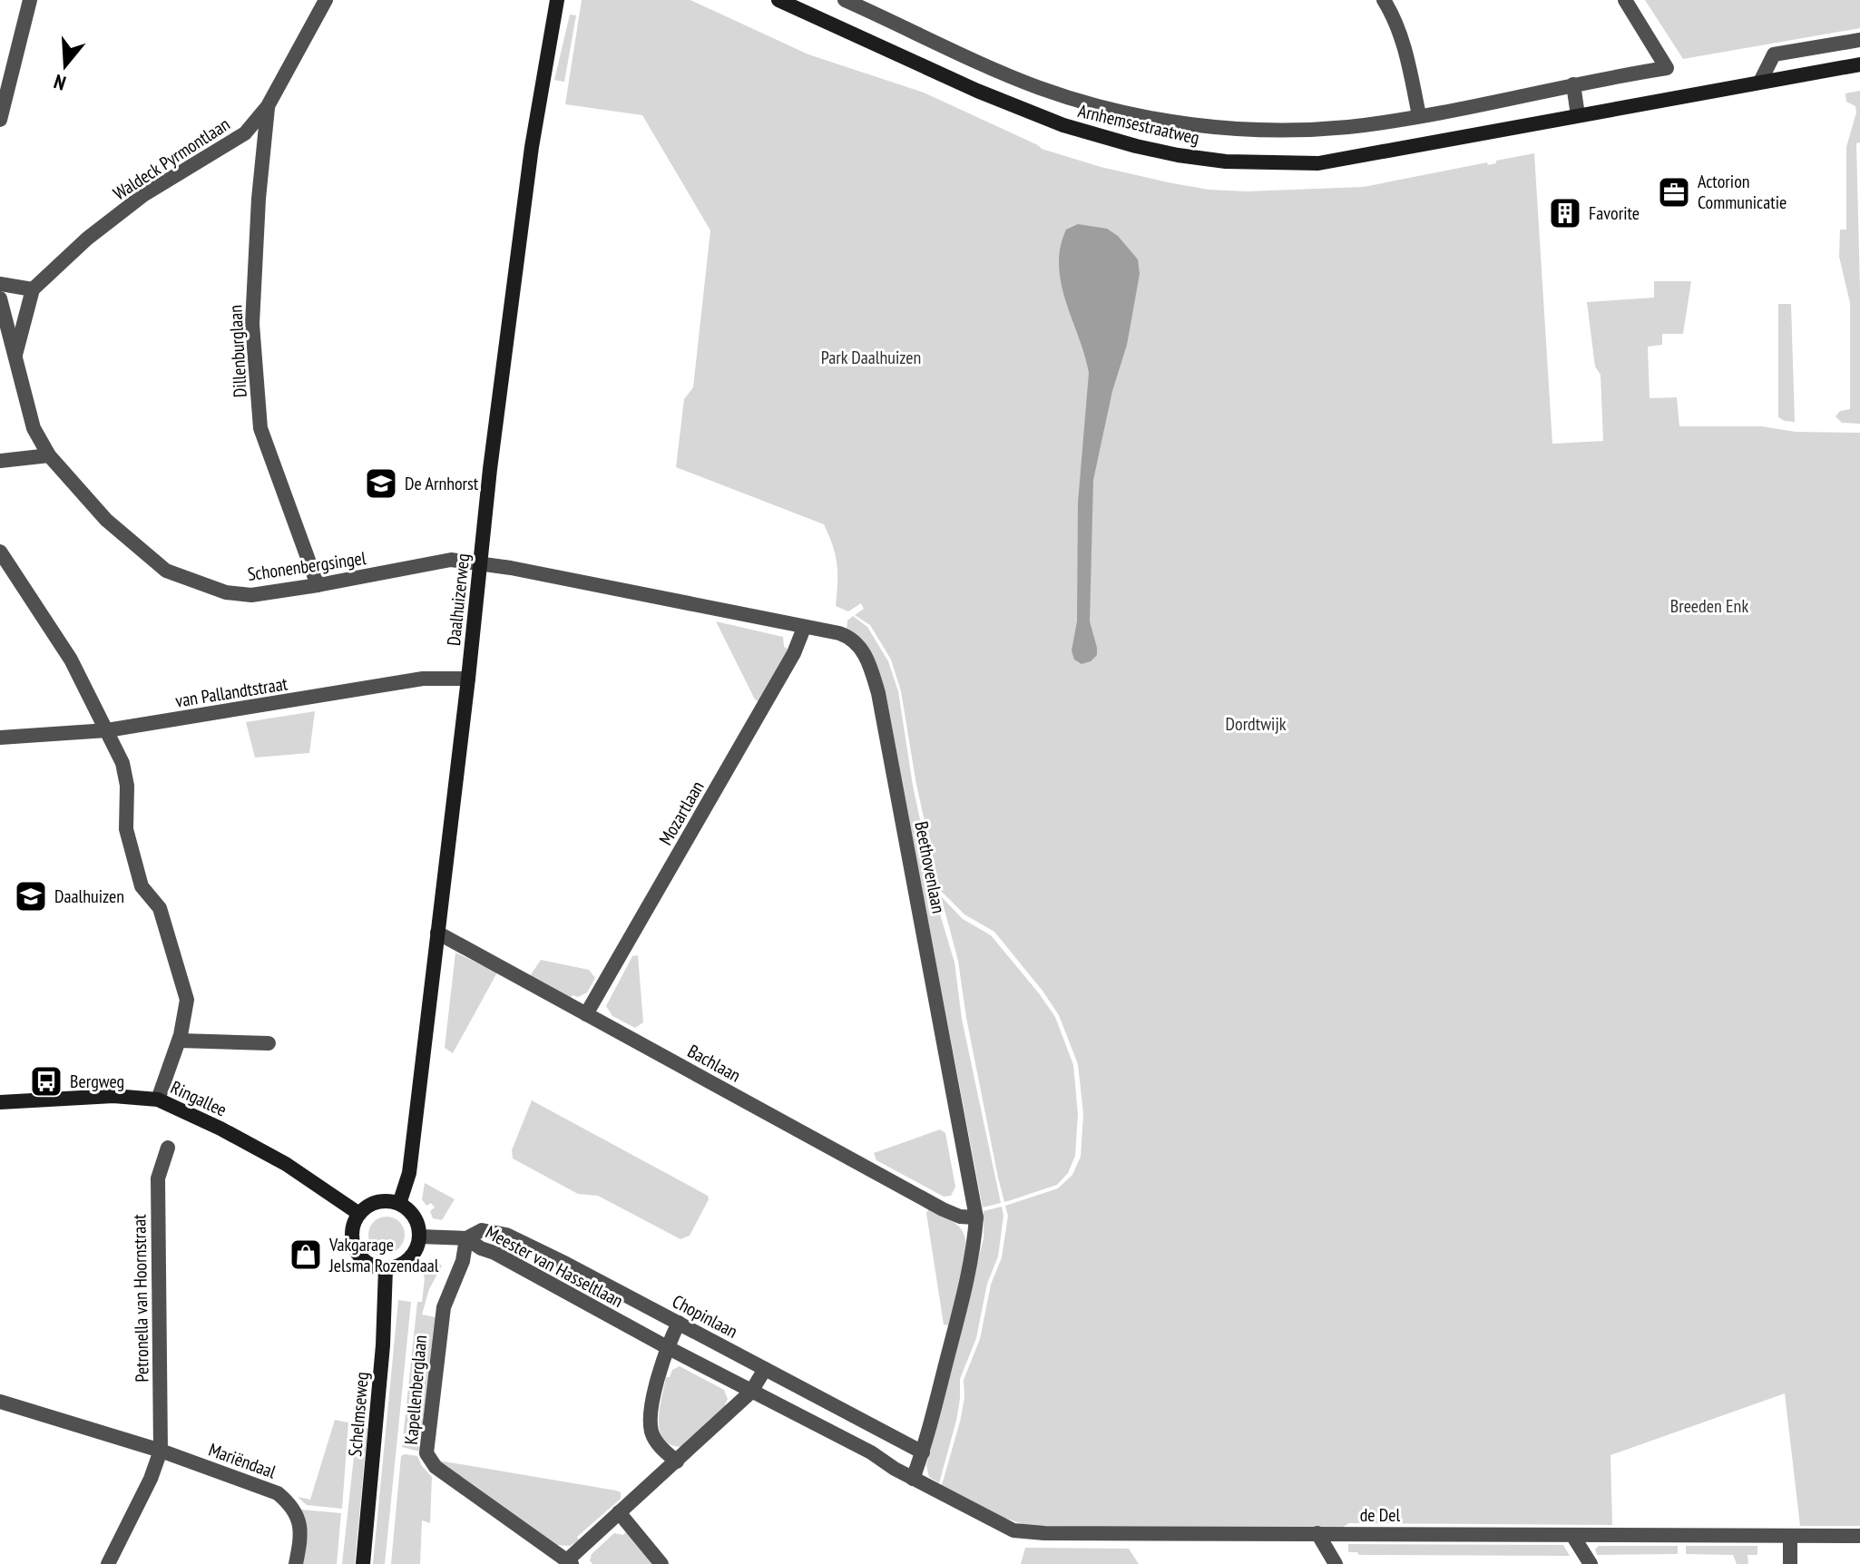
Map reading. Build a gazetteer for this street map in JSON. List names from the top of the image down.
{
  "streets": {
    "main road": [
      "Arnhemsestraatweg",
      "Daalhuizerweg",
      "Ringallee",
      "Schelmseweg"
    ],
    "street": [
      "Waldeck Pyrmontlaan",
      "Dillenburglaan",
      "Schonenbergsingel",
      "van Pallandtstraat",
      "Mozartlaan",
      "Beethovenlaan",
      "Bachlaan",
      "Meester van Hasseltlaan",
      "Petronella van Hoornstraat",
      "Chopinlaan",
      "Kapellenberglaan",
      "Mariëndaal",
      "de Del"
    ]
  },
  "crossings": [
    ["Waldeck Pyrmontlaan", "Dillenburglaan"],
    ["Dillenburglaan", "Schonenbergsingel"],
    ["Schonenbergsingel", "Daalhuizerweg"],
    ["Schonenbergsingel", "Beethovenlaan"],
    ["Daalhuizerweg", "van Pallandtstraat"],
    ["Daalhuizerweg", "Beethovenlaan"],
    ["Daalhuizerweg", "Bachlaan"],
    ["Daalhuizerweg", "Ringallee"],
    ["Daalhuizerweg", "Meester van Hasseltlaan"],
    ["Daalhuizerweg", "Schelmseweg"],
    ["Mozartlaan", "Beethovenlaan"],
    ["Mozartlaan", "Bachlaan"],
    ["Beethovenlaan", "Bachlaan"],
    ["Beethovenlaan", "Meester van Hasseltlaan"],
    ["Beethovenlaan", "Chopinlaan"],
    ["Beethovenlaan", "de Del"],
    ["Ringallee", "Meester van Hasseltlaan"],
    ["Ringallee", "Schelmseweg"],
    ["Meester van Hasseltlaan", "Chopinlaan"],
    ["Meester van Hasseltlaan", "Kapellenberglaan"],
    ["Meester van Hasseltlaan", "Schelmseweg"],
    ["Meester van Hasseltlaan", "de Del"],
    ["Petronella van Hoornstraat", "Mariëndaal"],
    ["Chopinlaan", "Kapellenberglaan"]
  ],
  "parks": ["Park Daalhuizen", "Breeden Enk", "Dordtwijk"],
  "places": {
    "office": ["Actorion Communicatie"],
    "building": ["Favorite"],
    "school or university": ["De Arnhorst", "Daalhuizen"],
    "bus stop": ["Bergweg"],
    "shop": ["Vakgarage Jelsma Rozendaal"]
  },
  "north": "bottom"
}
